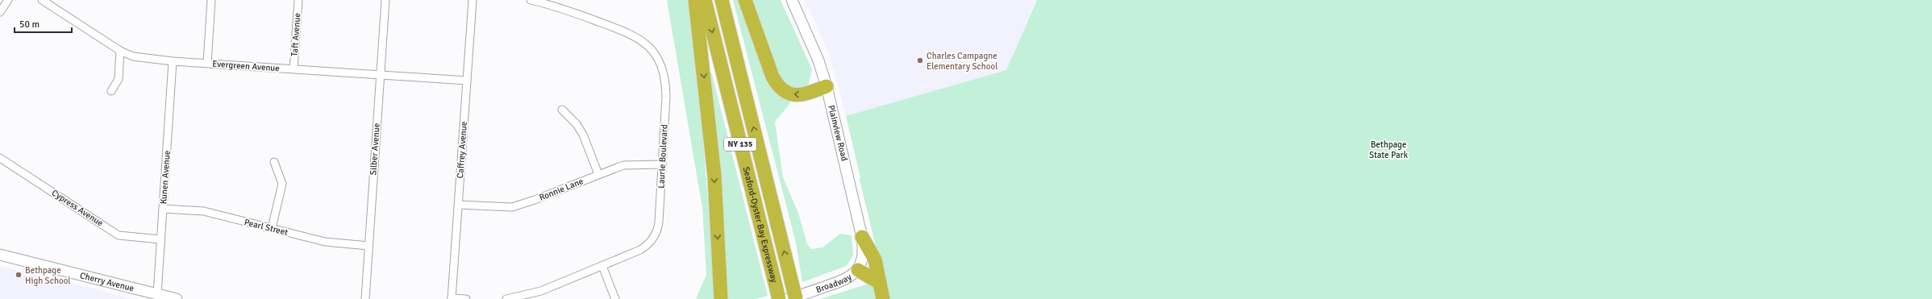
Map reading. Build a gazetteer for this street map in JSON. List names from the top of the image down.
{
  "streets": {
    "highway": ["NY 135", "Seaford-Oyster Bay Expressway"],
    "main road": ["Plainview Road", "Cherry Avenue", "Broadway"],
    "street": [
      "Taft Avenue",
      "Evergreen Avenue",
      "Silber Avenue",
      "Caffrey Avenue",
      "Laurie Boulevard",
      "Kunen Avenue",
      "Ronnie Lane",
      "Cypress Avenue",
      "Pearl Street"
    ]
  },
  "crossings": [
    ["Taft Avenue", "Evergreen Avenue"],
    ["Evergreen Avenue", "Silber Avenue"],
    ["Evergreen Avenue", "Caffrey Avenue"],
    ["Evergreen Avenue", "Kunen Avenue"],
    ["Plainview Road", "Broadway"],
    ["Silber Avenue", "Pearl Street"],
    ["Caffrey Avenue", "Ronnie Lane"],
    ["Laurie Boulevard", "Ronnie Lane"],
    ["Kunen Avenue", "Cypress Avenue"],
    ["Kunen Avenue", "Pearl Street"],
    ["Kunen Avenue", "Cherry Avenue"]
  ],
  "parks": ["Bethpage State Park"],
  "places": ["Charles Campagne Elementary School", "Bethpage High School"],
  "scale_bar": "50 m"
}
